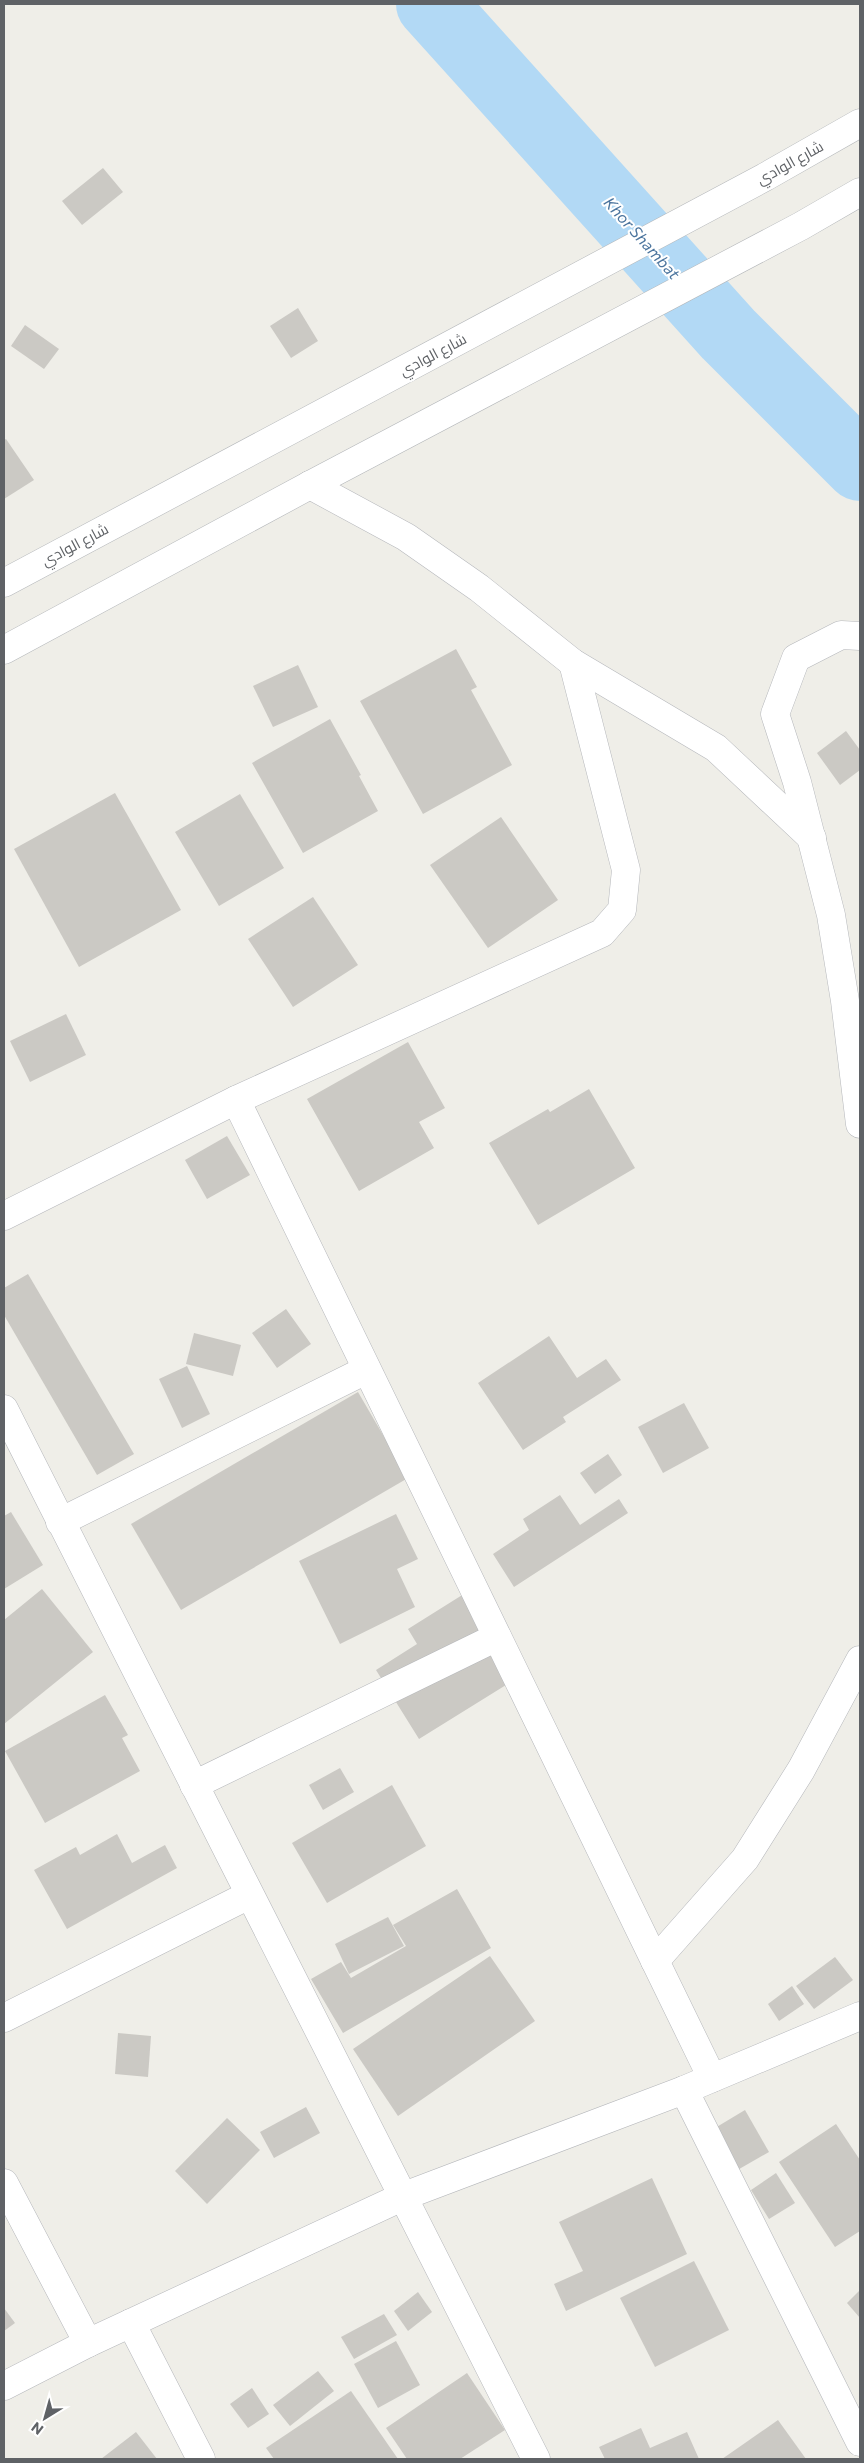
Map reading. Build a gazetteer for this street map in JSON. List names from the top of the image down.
{
  "streets": {
    "street": ["شارع الوادي"]
  },
  "water": ["Khor Shambat"],
  "north": "bottom left"
}
